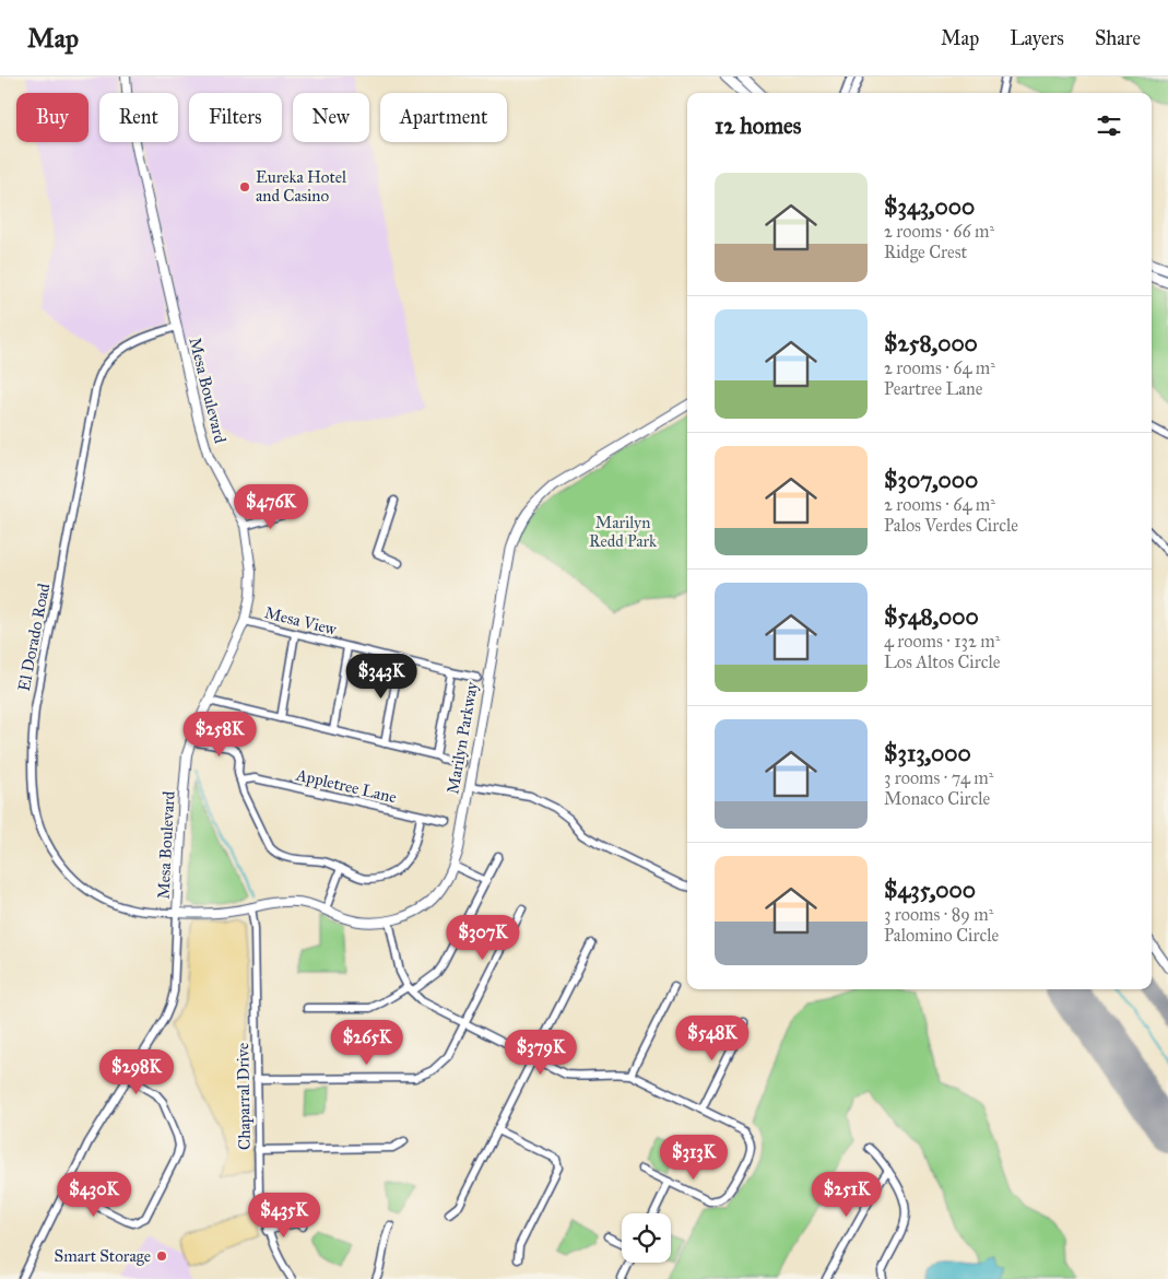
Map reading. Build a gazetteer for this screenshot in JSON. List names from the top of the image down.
{
  "streets": {
    "street": [
      "Mesa Boulevard",
      "Mesa View",
      "El Dorado Road",
      "Marilyn Parkway",
      "Appletree Lane",
      "Chaparral Drive"
    ]
  },
  "crossings": [
    ["Mesa Boulevard", "Mesa View"],
    ["Mesa Boulevard", "El Dorado Road"],
    ["Mesa Boulevard", "Marilyn Parkway"],
    ["El Dorado Road", "Marilyn Parkway"],
    ["Marilyn Parkway", "Chaparral Drive"]
  ],
  "parks": ["Marilyn Redd Park"],
  "places": ["Eureka Hotel and Casino", "Smart Storage"],
  "page": {
    "header": "Map",
    "nav": ["Map", "Layers", "Share"],
    "chip": [
      "Buy",
      "Rent",
      "Filters",
      "New",
      "Apartment"
    ],
    "heading": "12 homes",
    "list": [
      {
        "name": "$343,000",
        "note": "2 rooms · 66 m² · Ridge Crest"
      },
      {
        "name": "$258,000",
        "note": "2 rooms · 64 m² · Peartree Lane"
      },
      {
        "name": "$307,000",
        "note": "2 rooms · 64 m² · Palos Verdes Circle"
      },
      {
        "name": "$548,000",
        "note": "4 rooms · 132 m² · Los Altos Circle"
      },
      {
        "name": "$313,000",
        "note": "3 rooms · 74 m² · Monaco Circle"
      },
      {
        "name": "$435,000",
        "note": "3 rooms · 89 m² · Palomino Circle"
      }
    ],
    "price": [
      "$476K",
      "$343K",
      "$258K",
      "$307K",
      "$548K",
      "$265K",
      "$379K",
      "$298K",
      "$313K",
      "$430K",
      "$251K",
      "$435K"
    ]
  }
}
